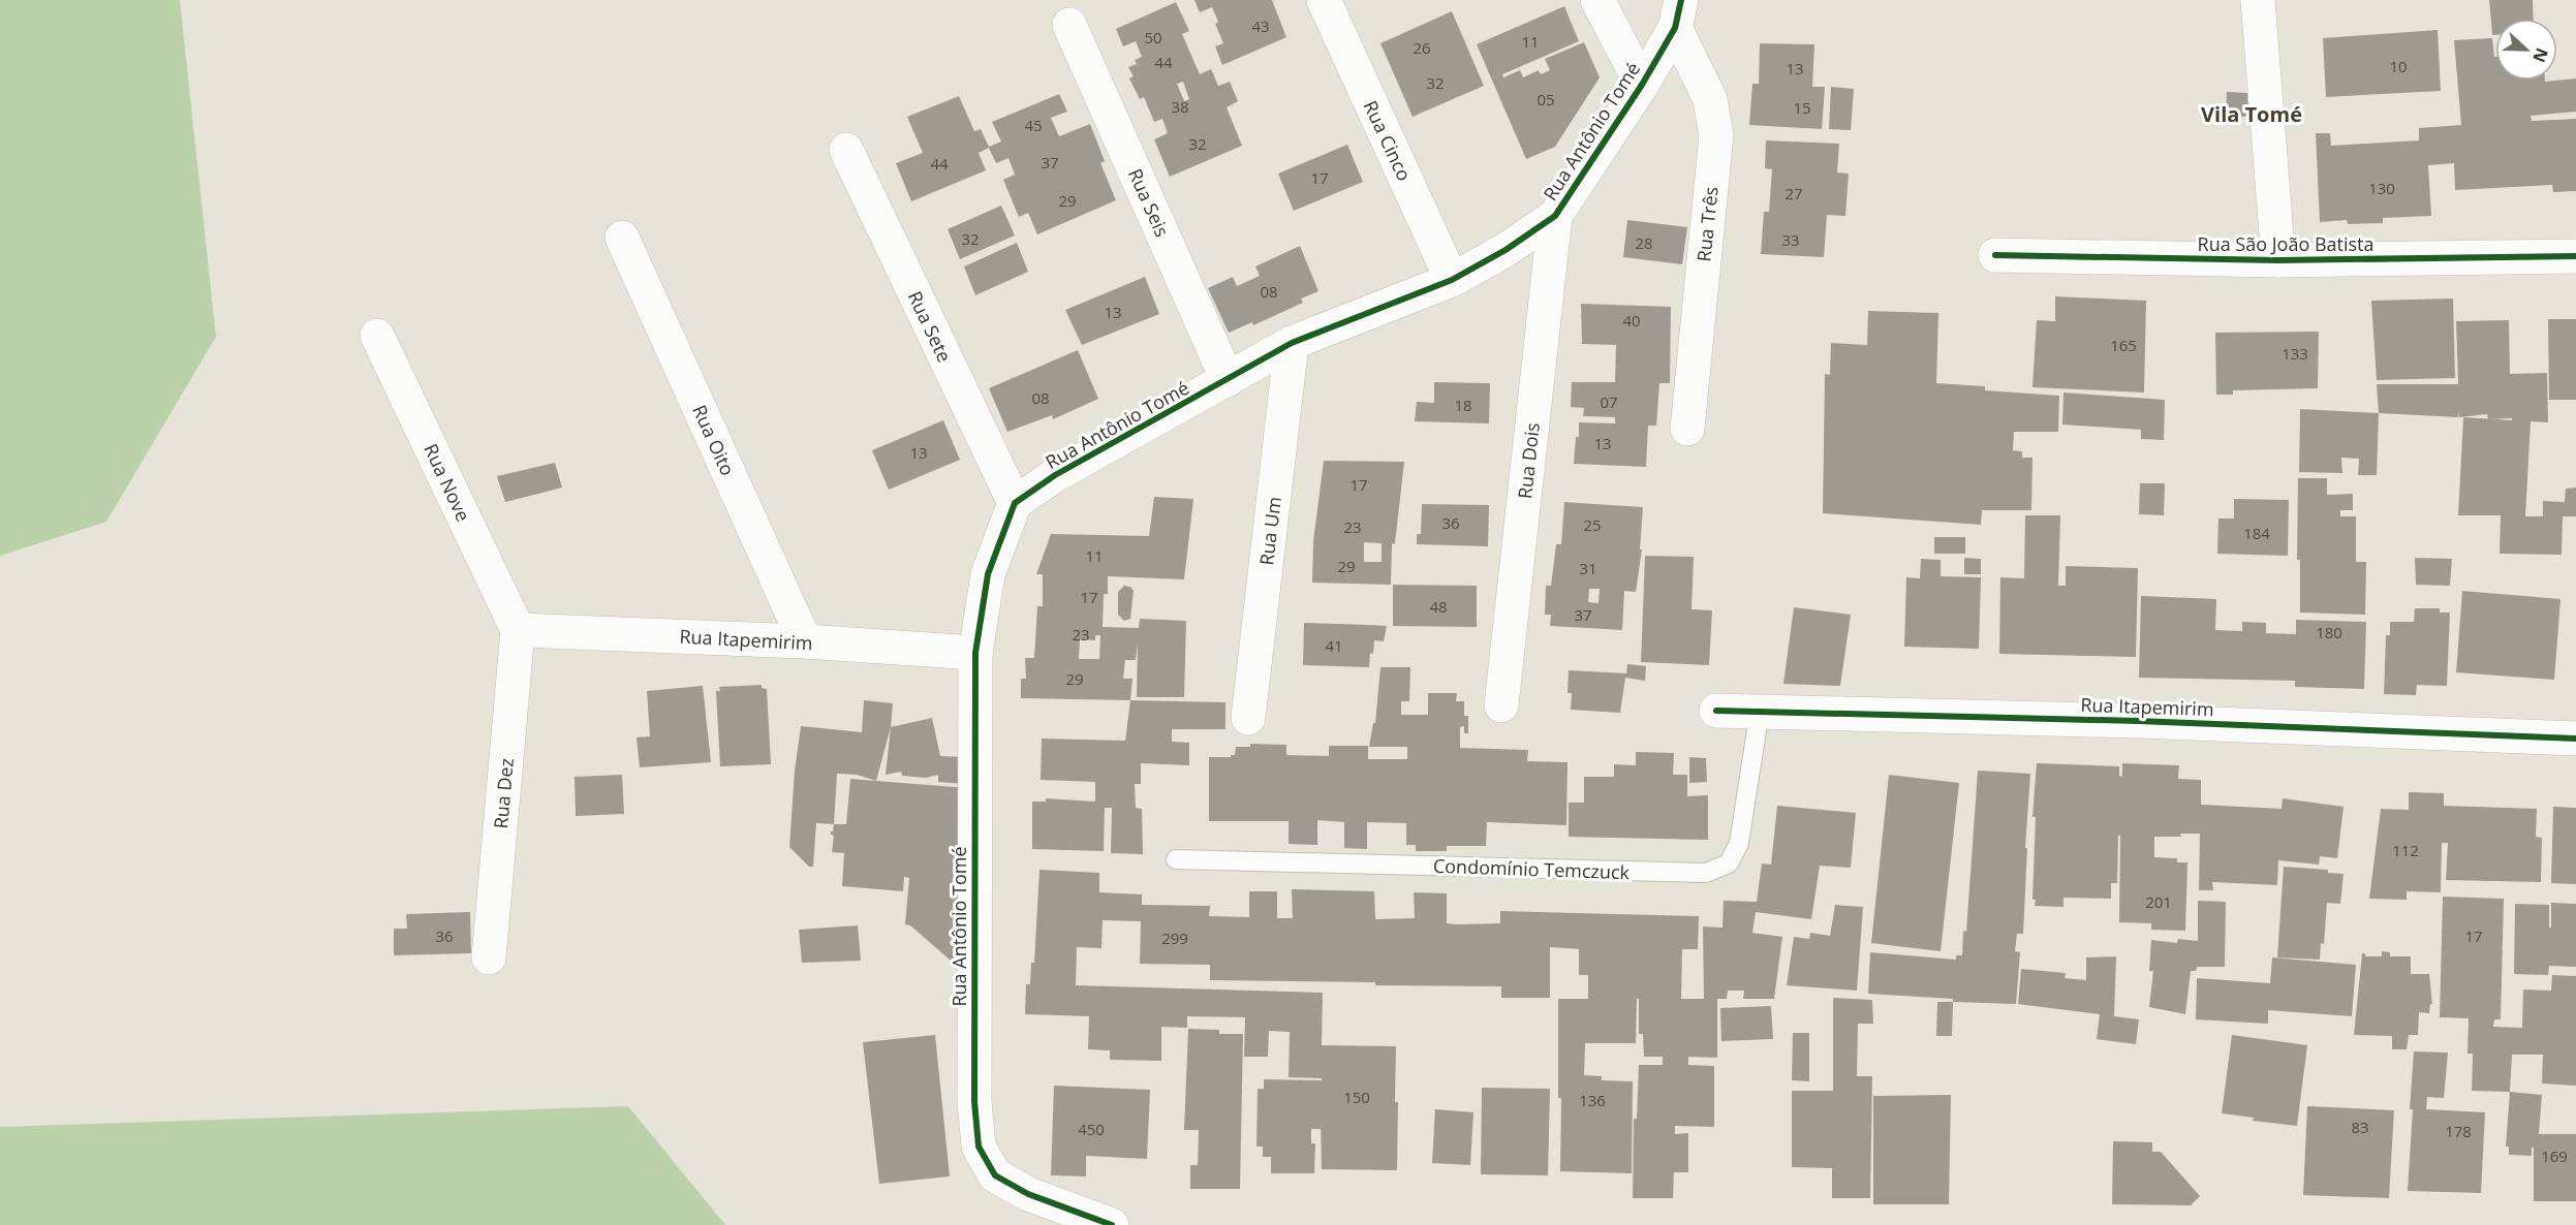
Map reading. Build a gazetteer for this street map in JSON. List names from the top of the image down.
{
  "streets": {
    "street": [
      "Rua Antônio Tomé",
      "Rua Cinco",
      "Rua Seis",
      "Rua Três",
      "Rua São João Batista",
      "Rua Sete",
      "Rua Oito",
      "Rua Dois",
      "Rua Nove",
      "Rua Um",
      "Rua Itapemirim",
      "Rua Dez"
    ],
    "lane": ["Condomínio Temczuck"]
  },
  "crossings": [
    ["Rua Antônio Tomé", "Rua Cinco"],
    ["Rua Antônio Tomé", "Rua Seis"],
    ["Rua Antônio Tomé", "Rua Três"],
    ["Rua Antônio Tomé", "Rua Sete"],
    ["Rua Antônio Tomé", "Rua Dois"],
    ["Rua Antônio Tomé", "Rua Um"],
    ["Rua Antônio Tomé", "Rua Itapemirim"],
    ["Rua Oito", "Rua Itapemirim"],
    ["Rua Nove", "Rua Itapemirim"],
    ["Rua Nove", "Rua Dez"],
    ["Rua Itapemirim", "Rua Dez"],
    ["Rua Itapemirim", "Condomínio Temczuck"]
  ],
  "districts": ["Vila Tomé"],
  "house_numbers": [
    "43",
    "50",
    "11",
    "26",
    "44",
    "10",
    "13",
    "32",
    "05",
    "38",
    "15",
    "45",
    "32",
    "37",
    "44",
    "17",
    "130",
    "27",
    "29",
    "32",
    "33",
    "28",
    "08",
    "13",
    "40",
    "165",
    "133",
    "08",
    "07",
    "18",
    "13",
    "13",
    "17",
    "36",
    "25",
    "23",
    "184",
    "11",
    "29",
    "31",
    "17",
    "48",
    "37",
    "180",
    "23",
    "41",
    "29",
    "112",
    "201",
    "36",
    "17",
    "299",
    "150",
    "136",
    "83",
    "450",
    "178",
    "169"
  ],
  "north": "right"
}
